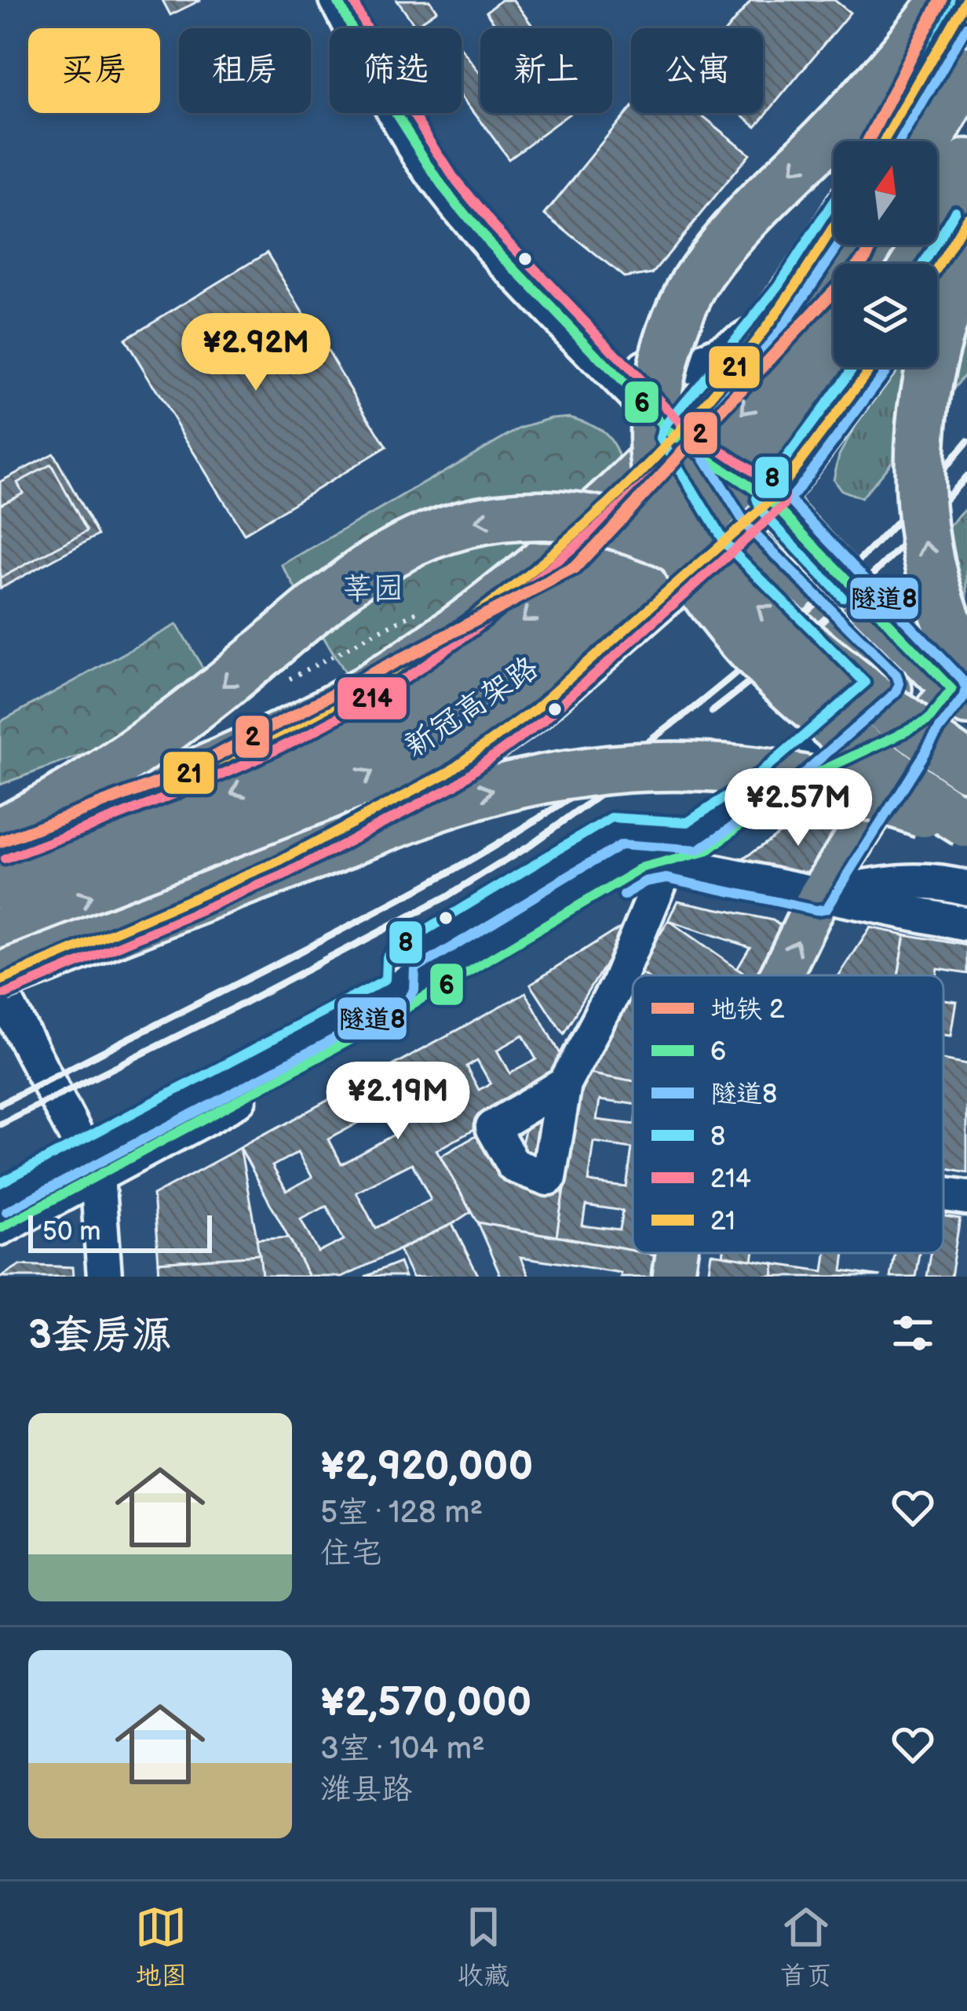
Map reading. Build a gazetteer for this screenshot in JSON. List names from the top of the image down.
{
  "streets": {
    "highway": ["新冠高架路"]
  },
  "parks": ["莘园"],
  "lines": [
    "metro line 2",
    "transit line 6",
    "transit line 8",
    "transit line 214",
    "transit line 21",
    "transit line 隧道8"
  ],
  "legend": [
    "地铁 2",
    "6",
    "隧道8",
    "8",
    "214",
    "21"
  ],
  "scale_bar": "50 m",
  "north": "top",
  "page": {
    "chip": [
      "买房",
      "租房",
      "筛选",
      "新上",
      "公寓"
    ],
    "price": ["¥2.92M", "¥2.57M", "¥2.19M"],
    "scale": "50 m",
    "heading": "3套房源",
    "list": [
      {
        "name": "¥2,920,000",
        "note": "5室 · 128 m² · 住宅"
      },
      {
        "name": "¥2,570,000",
        "note": "3室 · 104 m² · 潍县路"
      }
    ],
    "tabs": ["地图", "收藏", "首页"]
  }
}
